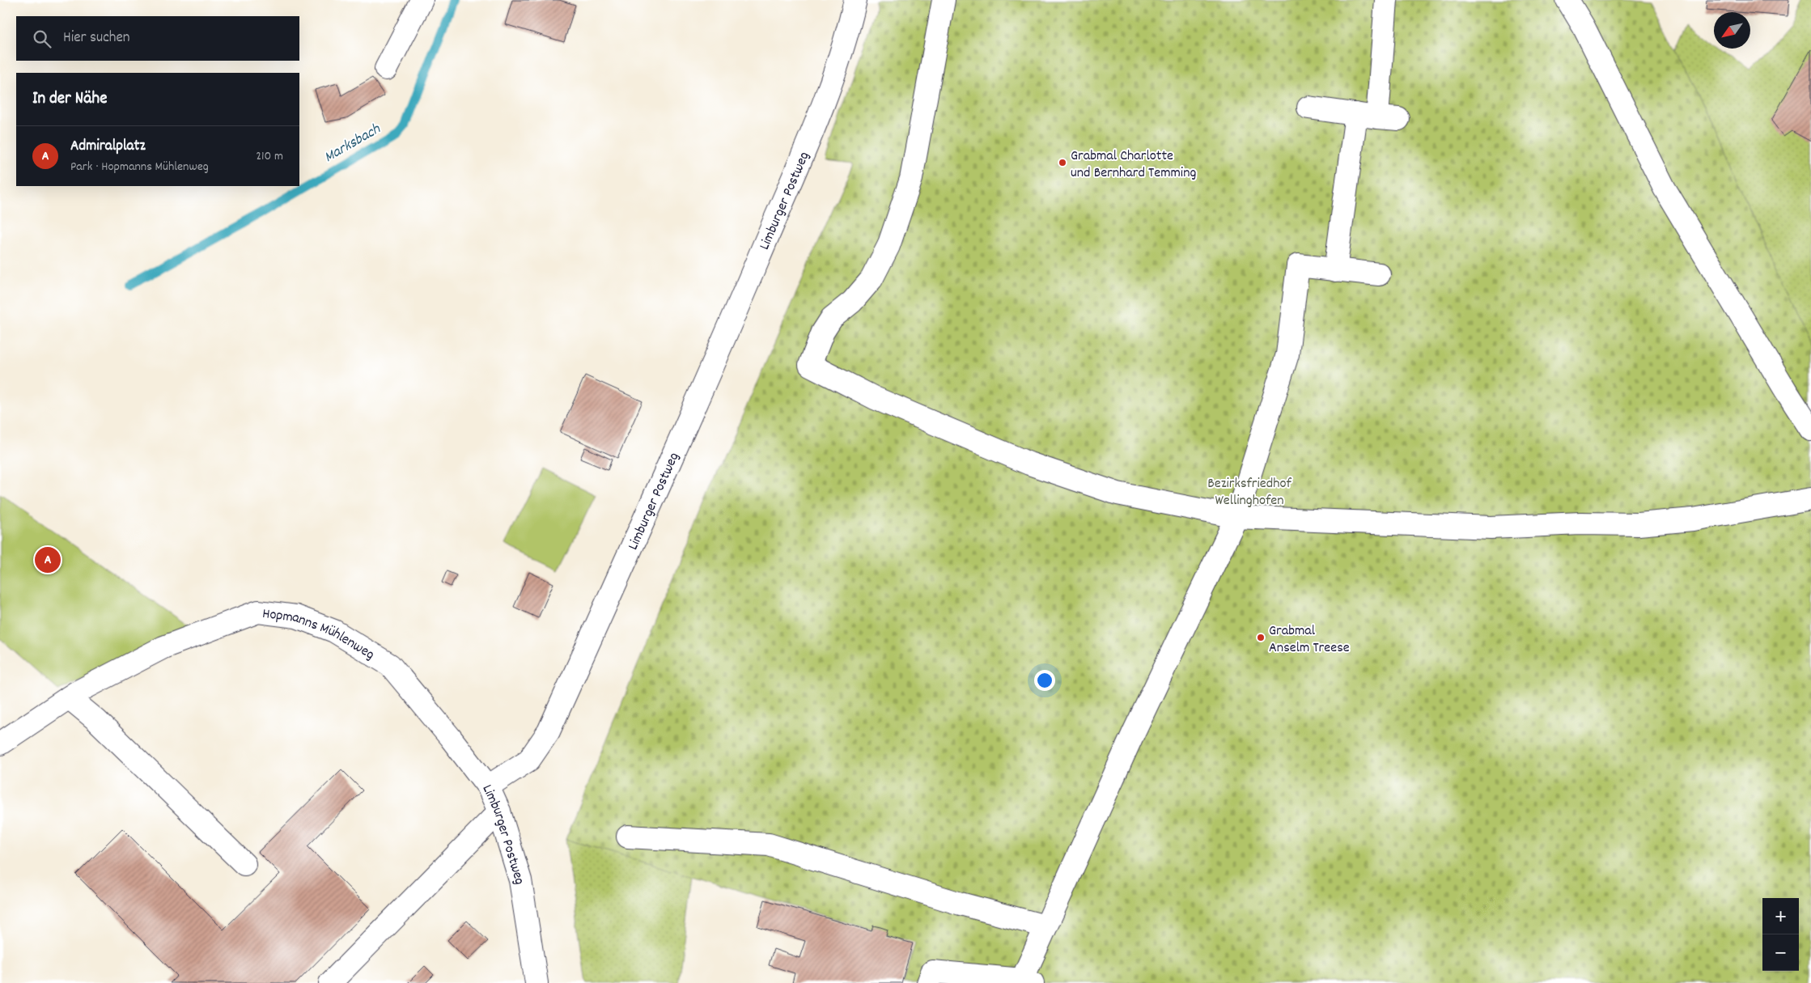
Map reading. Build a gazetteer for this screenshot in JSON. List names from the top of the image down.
{
  "streets": {
    "street": ["Limburger Postweg", "Hopmanns Mühlenweg"]
  },
  "crossings": [
    ["Limburger Postweg", "Hopmanns Mühlenweg"]
  ],
  "water": ["Marksbach"],
  "parks": ["Bezirksfriedhof Wellinghofen"],
  "places": ["Grabmal Charlotte und Bernhard Temming", "Grabmal Anselm Treese"],
  "north": "bottom left",
  "page": {
    "search": "Hier suchen",
    "heading": "In der Nähe",
    "list": [
      {
        "mark": "A",
        "name": "Admiralplatz",
        "note": "Park · Hopmanns Mühlenweg",
        "value": "210 m"
      }
    ],
    "pins": "A",
    "map_buttons": ["+", "−"]
  }
}
